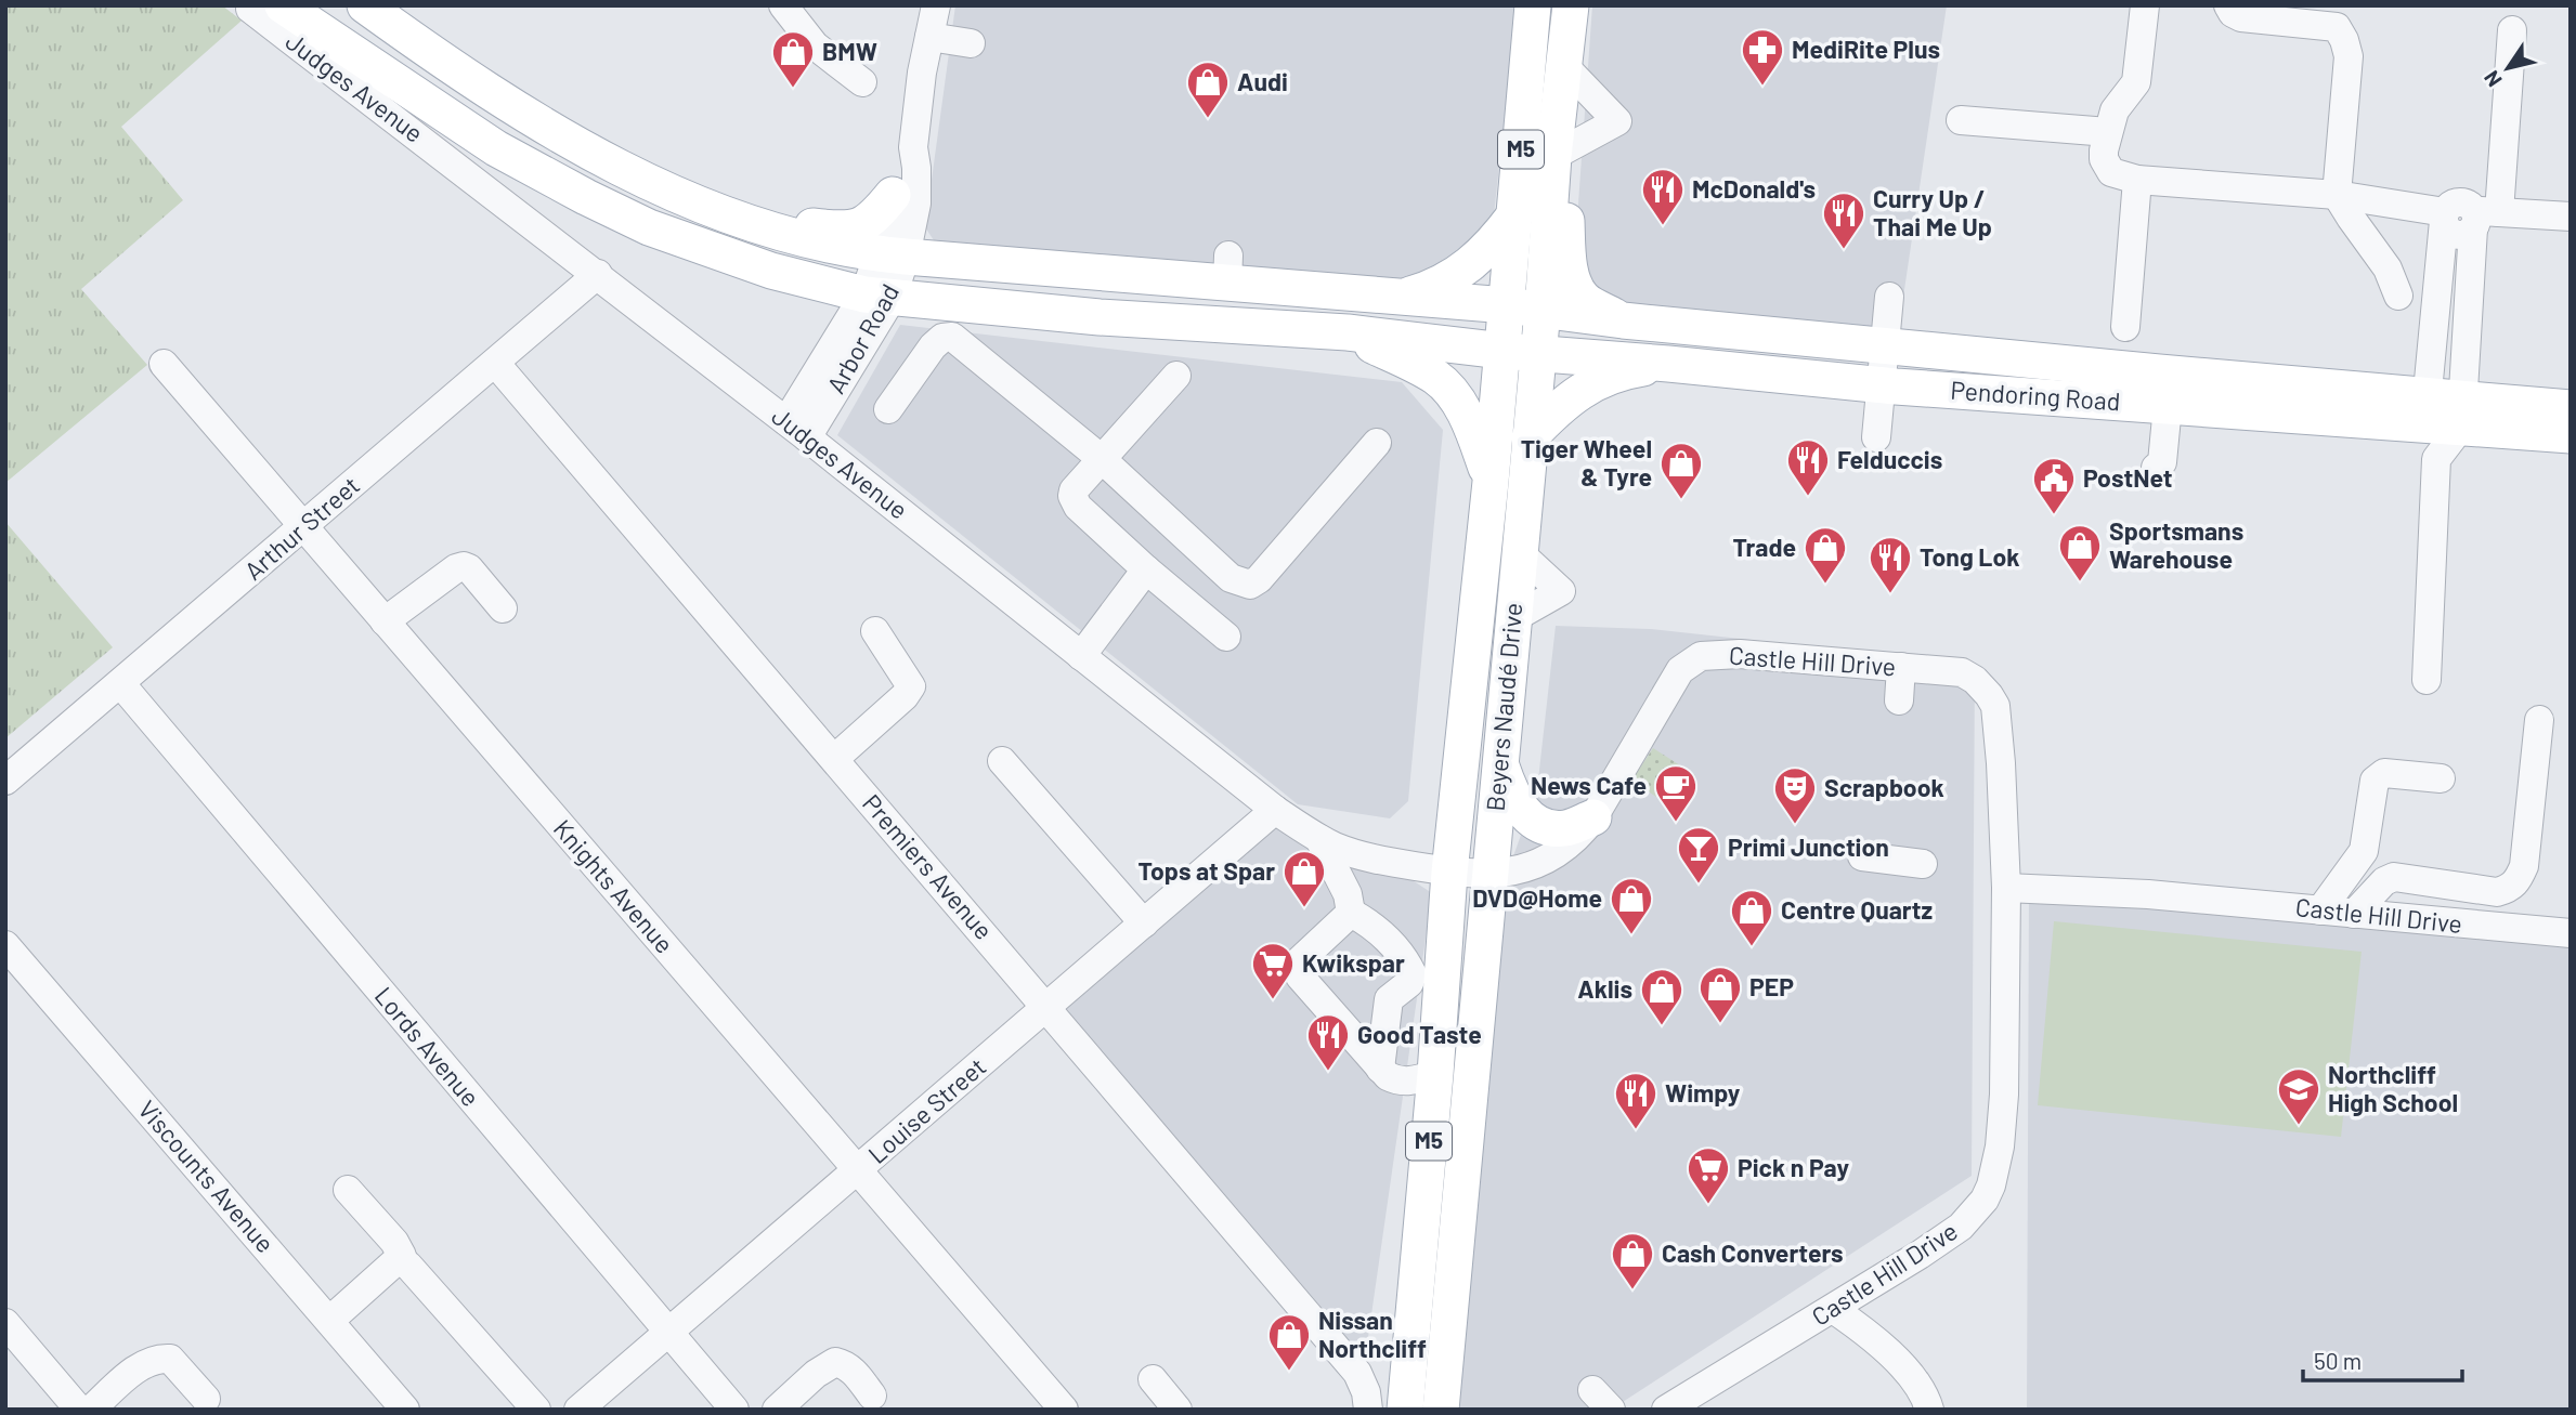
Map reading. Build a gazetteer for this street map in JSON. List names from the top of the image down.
{
  "streets": {
    "main road": [
      "Judges Avenue",
      "M5",
      "Pendoring Road",
      "Beyers Naudé Drive"
    ],
    "street": [
      "Arbor Road",
      "Arthur Street",
      "Castle Hill Drive",
      "Premiers Avenue",
      "Knights Avenue",
      "Lords Avenue",
      "Louise Street",
      "Viscounts Avenue"
    ]
  },
  "crossings": [
    ["Judges Avenue", "Arbor Road"],
    ["Judges Avenue", "Pendoring Road"],
    ["Judges Avenue", "Arthur Street"],
    ["Judges Avenue", "Castle Hill Drive"],
    ["Judges Avenue", "Beyers Naudé Drive"],
    ["Judges Avenue", "Louise Street"],
    ["Pendoring Road", "Beyers Naudé Drive"],
    ["Arthur Street", "Premiers Avenue"],
    ["Arthur Street", "Knights Avenue"],
    ["Arthur Street", "Lords Avenue"],
    ["Castle Hill Drive", "Beyers Naudé Drive"],
    ["Premiers Avenue", "Louise Street"],
    ["Knights Avenue", "Louise Street"],
    ["Lords Avenue", "Louise Street"]
  ],
  "places": {
    "pharmacy": ["MediRite Plus"],
    "shop": [
      "BMW",
      "Audi",
      "Tiger Wheel & Tyre",
      "Sportsmans Warehouse",
      "Trade",
      "Tops at Spar",
      "DVD@Home",
      "Centre Quartz",
      "PEP",
      "Aklis",
      "Cash Converters",
      "Nissan Northcliff"
    ],
    "restaurant": [
      "McDonald's",
      "Curry Up / Thai Me Up",
      "Felduccis",
      "Tong Lok",
      "Good Taste",
      "Wimpy"
    ],
    "public building": ["PostNet"],
    "cafe": ["News Cafe"],
    "theatre": ["Scrapbook"],
    "bar": ["Primi Junction"],
    "supermarket": ["Kwikspar", "Pick n Pay"],
    "school or university": ["Northcliff High School"]
  },
  "scale_bar": "50 m",
  "north": "bottom left"
}
